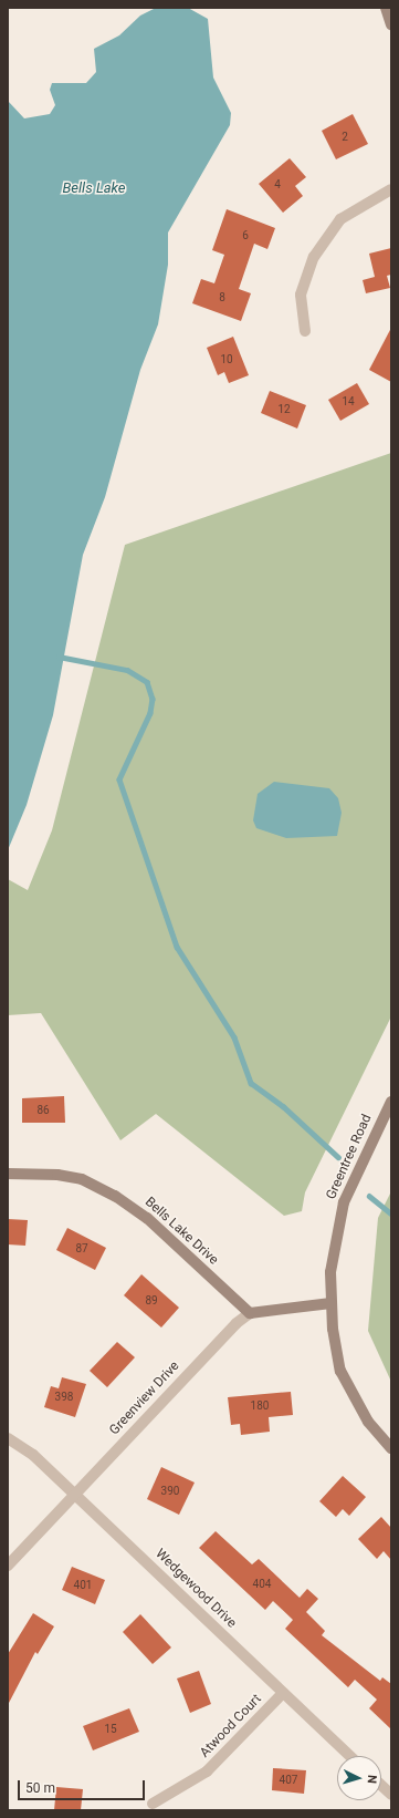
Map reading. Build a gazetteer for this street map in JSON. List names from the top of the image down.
{
  "streets": {
    "street": [
      "Greentree Road",
      "Bells Lake Drive",
      "Greenview Drive",
      "Wedgewood Drive",
      "Atwood Court"
    ]
  },
  "crossings": [
    ["Bells Lake Drive", "Greenview Drive"],
    ["Greenview Drive", "Wedgewood Drive"],
    ["Wedgewood Drive", "Atwood Court"]
  ],
  "water": ["Bells Lake"],
  "house_numbers": [
    "2",
    "4",
    "6",
    "8",
    "10",
    "14",
    "12",
    "86",
    "87",
    "89",
    "398",
    "180",
    "390",
    "404",
    "401",
    "15",
    "407"
  ],
  "scale_bar": "50 m",
  "north": "right"
}
